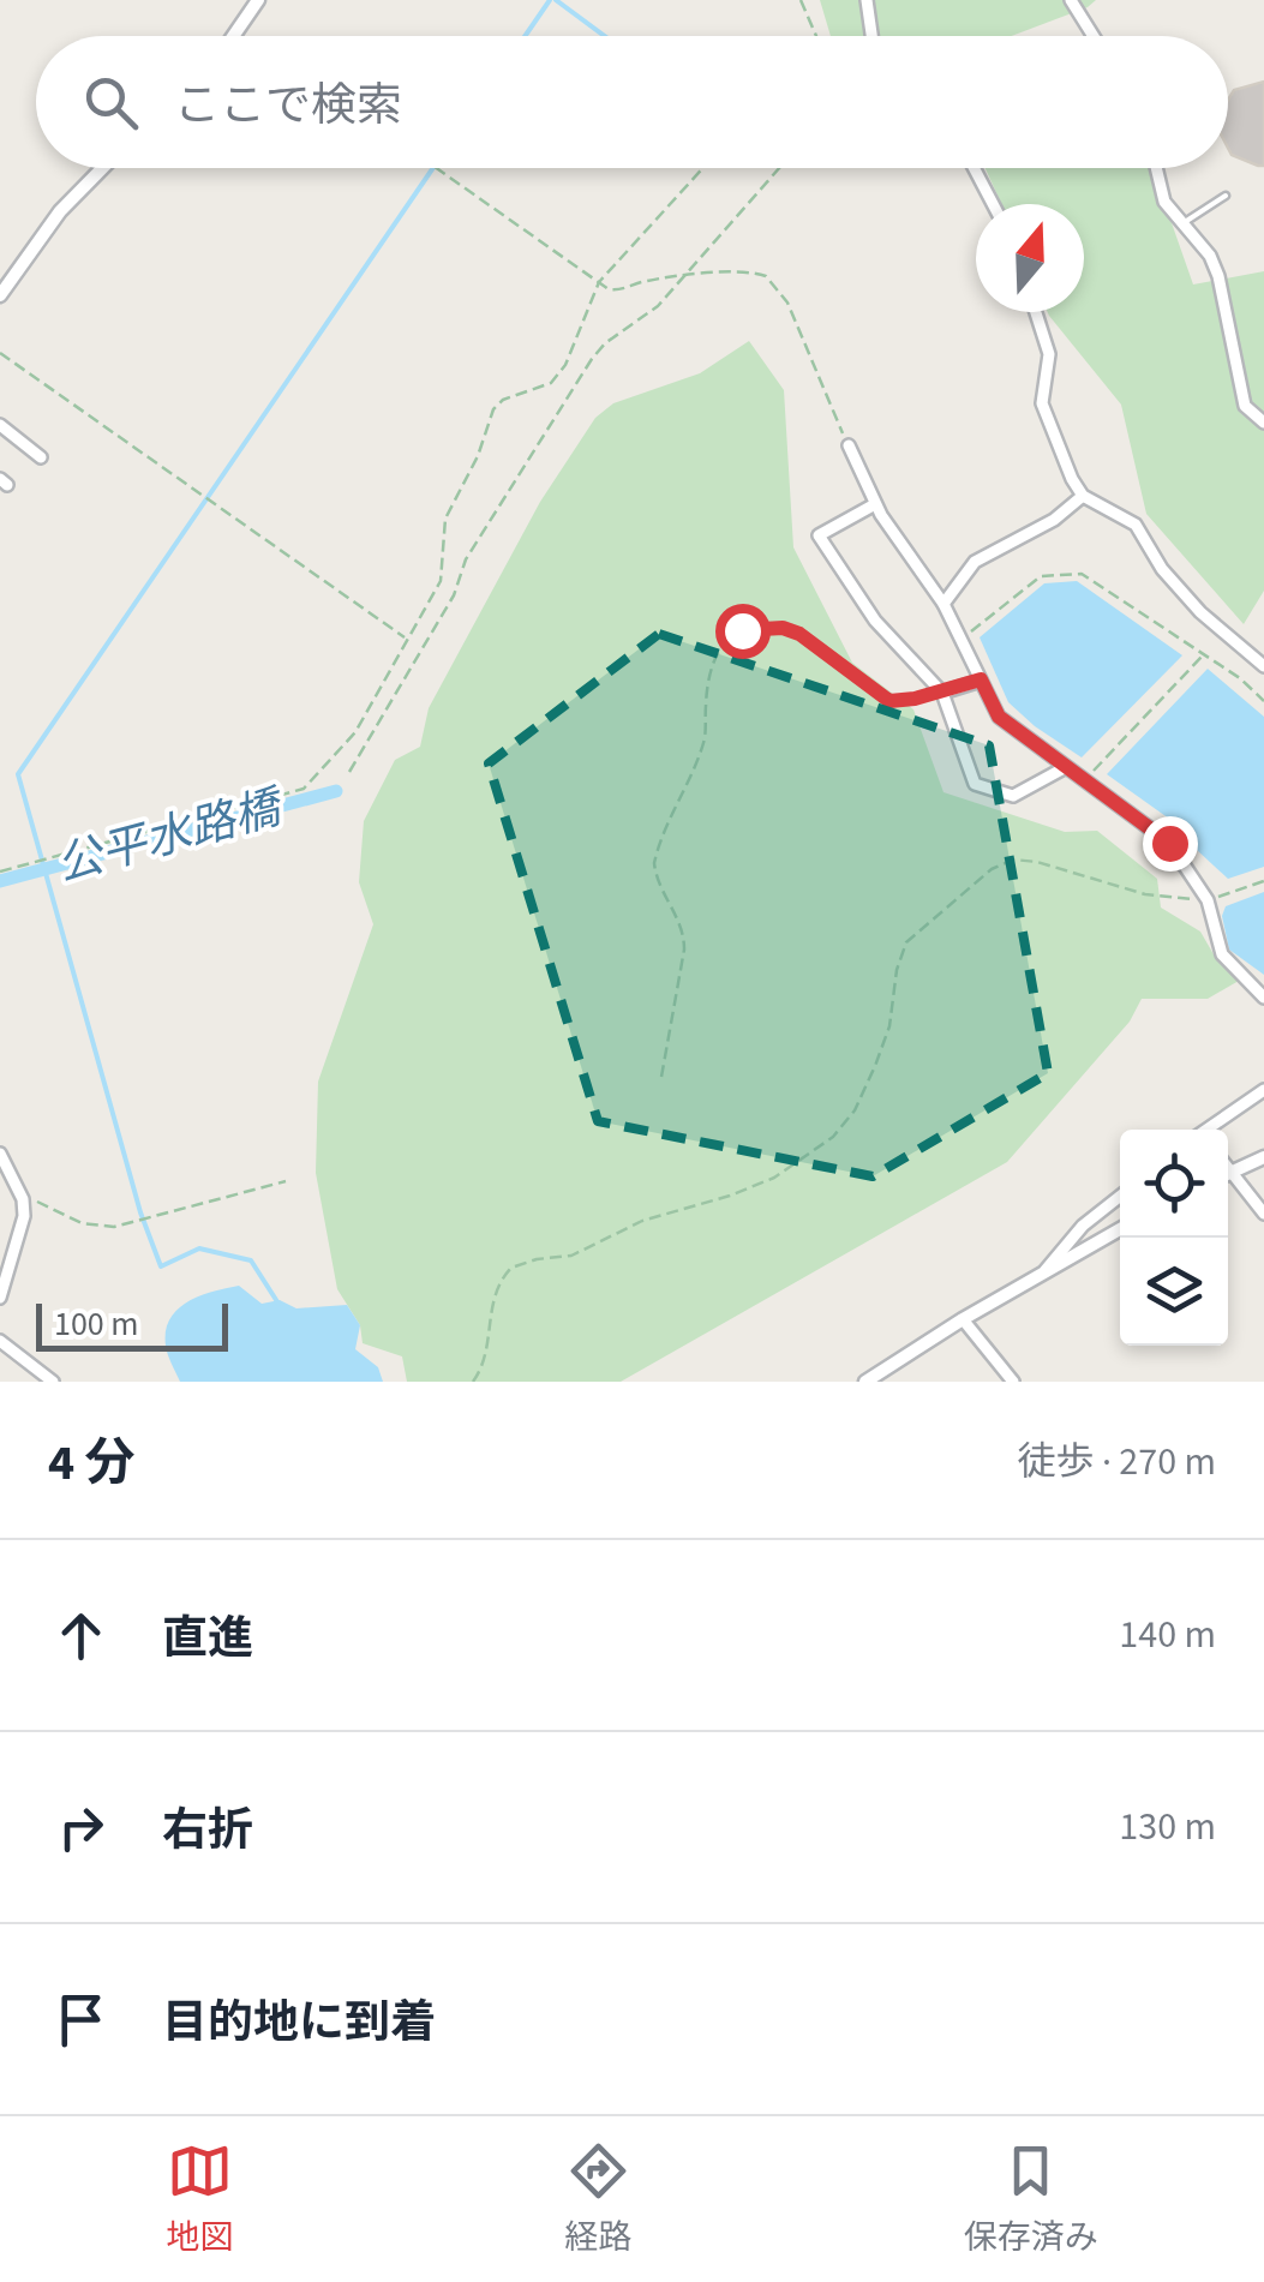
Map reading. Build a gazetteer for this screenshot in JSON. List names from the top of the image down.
{
  "water": ["公平水路橋"],
  "scale_bar": "100 m",
  "north": "top",
  "page": {
    "search": "ここで検索",
    "scale": "100 m",
    "heading": ["4 分", "徒歩 · 270 m"],
    "list": [
      ["直進", "140 m"],
      ["右折", "130 m"],
      "目的地に到着"
    ],
    "nav": ["地図", "経路", "保存済み"]
  }
}
